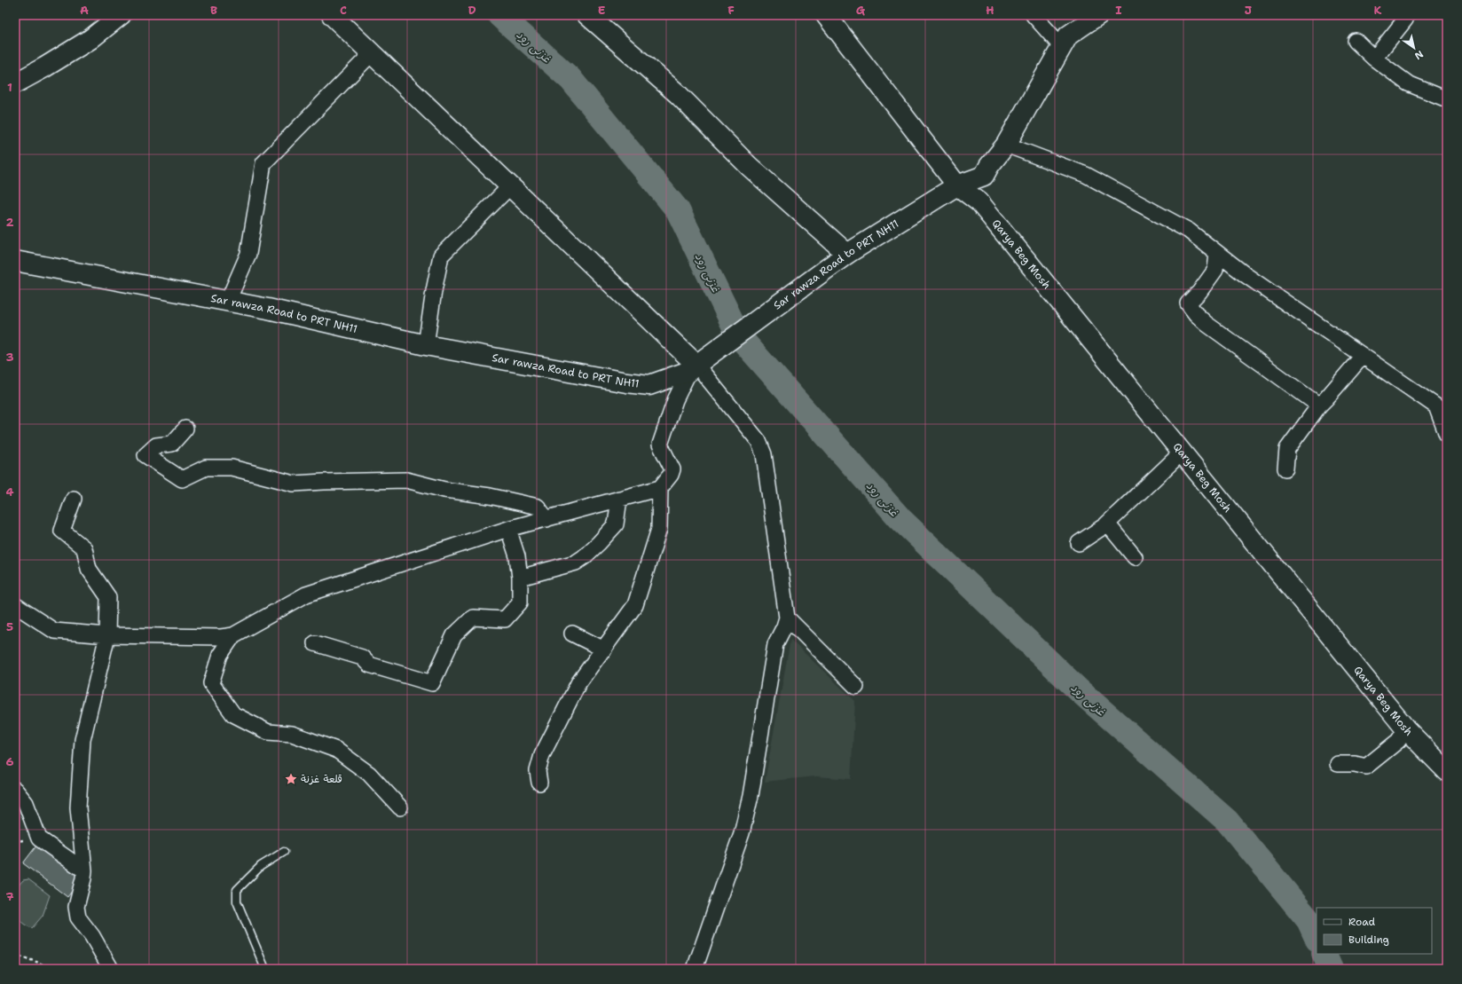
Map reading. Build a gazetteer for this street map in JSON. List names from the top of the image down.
{
  "streets": {
    "street": ["Qarya Beg Mosh", "Sar rawza Road to PRT NH11"]
  },
  "crossings": [
    ["Qarya Beg Mosh", "Sar rawza Road to PRT NH11"]
  ],
  "water": ["غزنی رود"],
  "places": {
    "place": ["قلعة غزنة"]
  },
  "legend": ["Road", "Building"],
  "north": "bottom right",
  "grid": {
    "columns": [
      "A",
      "B",
      "C",
      "D",
      "E",
      "F",
      "G",
      "H",
      "I",
      "J",
      "K"
    ],
    "rows": [
      "1",
      "2",
      "3",
      "4",
      "5",
      "6",
      "7"
    ]
  }
}
